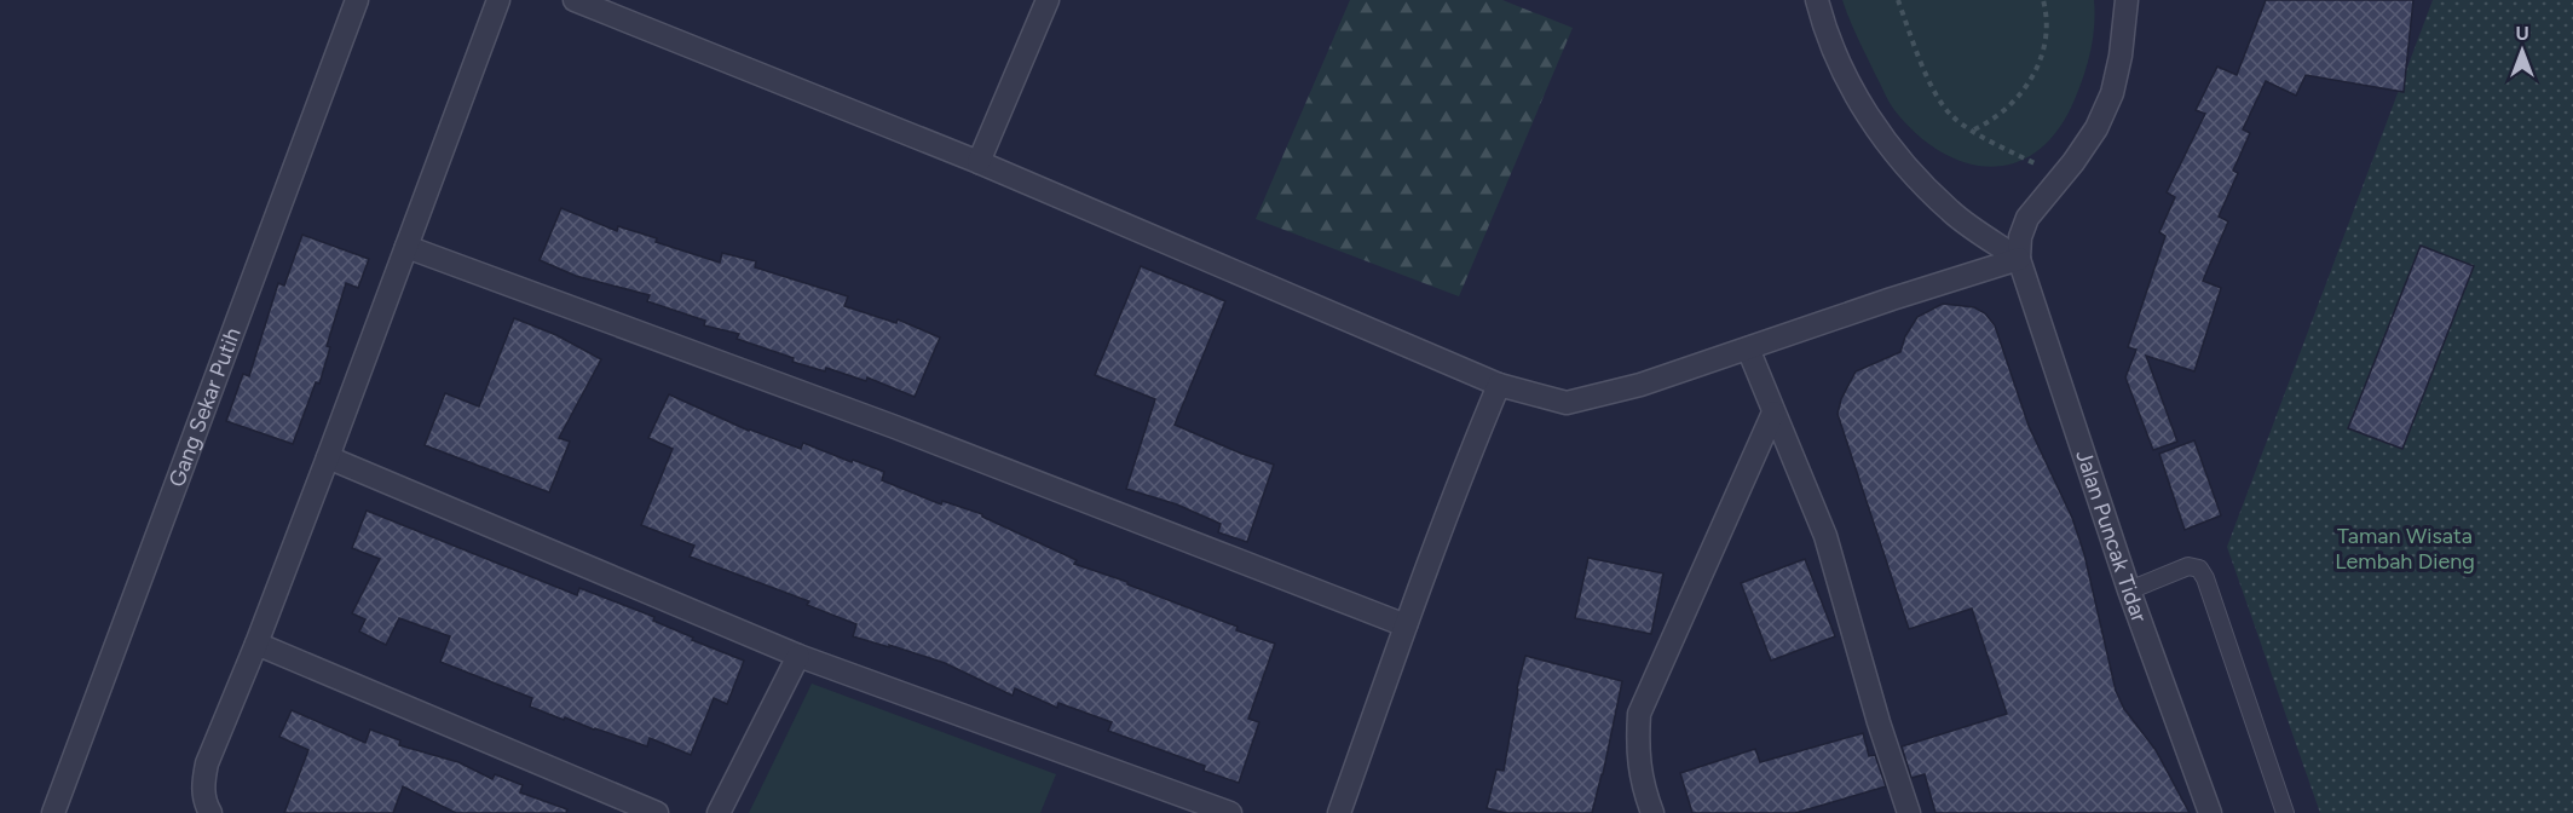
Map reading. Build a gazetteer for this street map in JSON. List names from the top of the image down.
{
  "streets": {
    "street": ["Gang Sekar Putih", "Jalan Puncak Tidar"]
  },
  "parks": ["Taman Wisata Lembah Dieng"],
  "north": "top"
}
